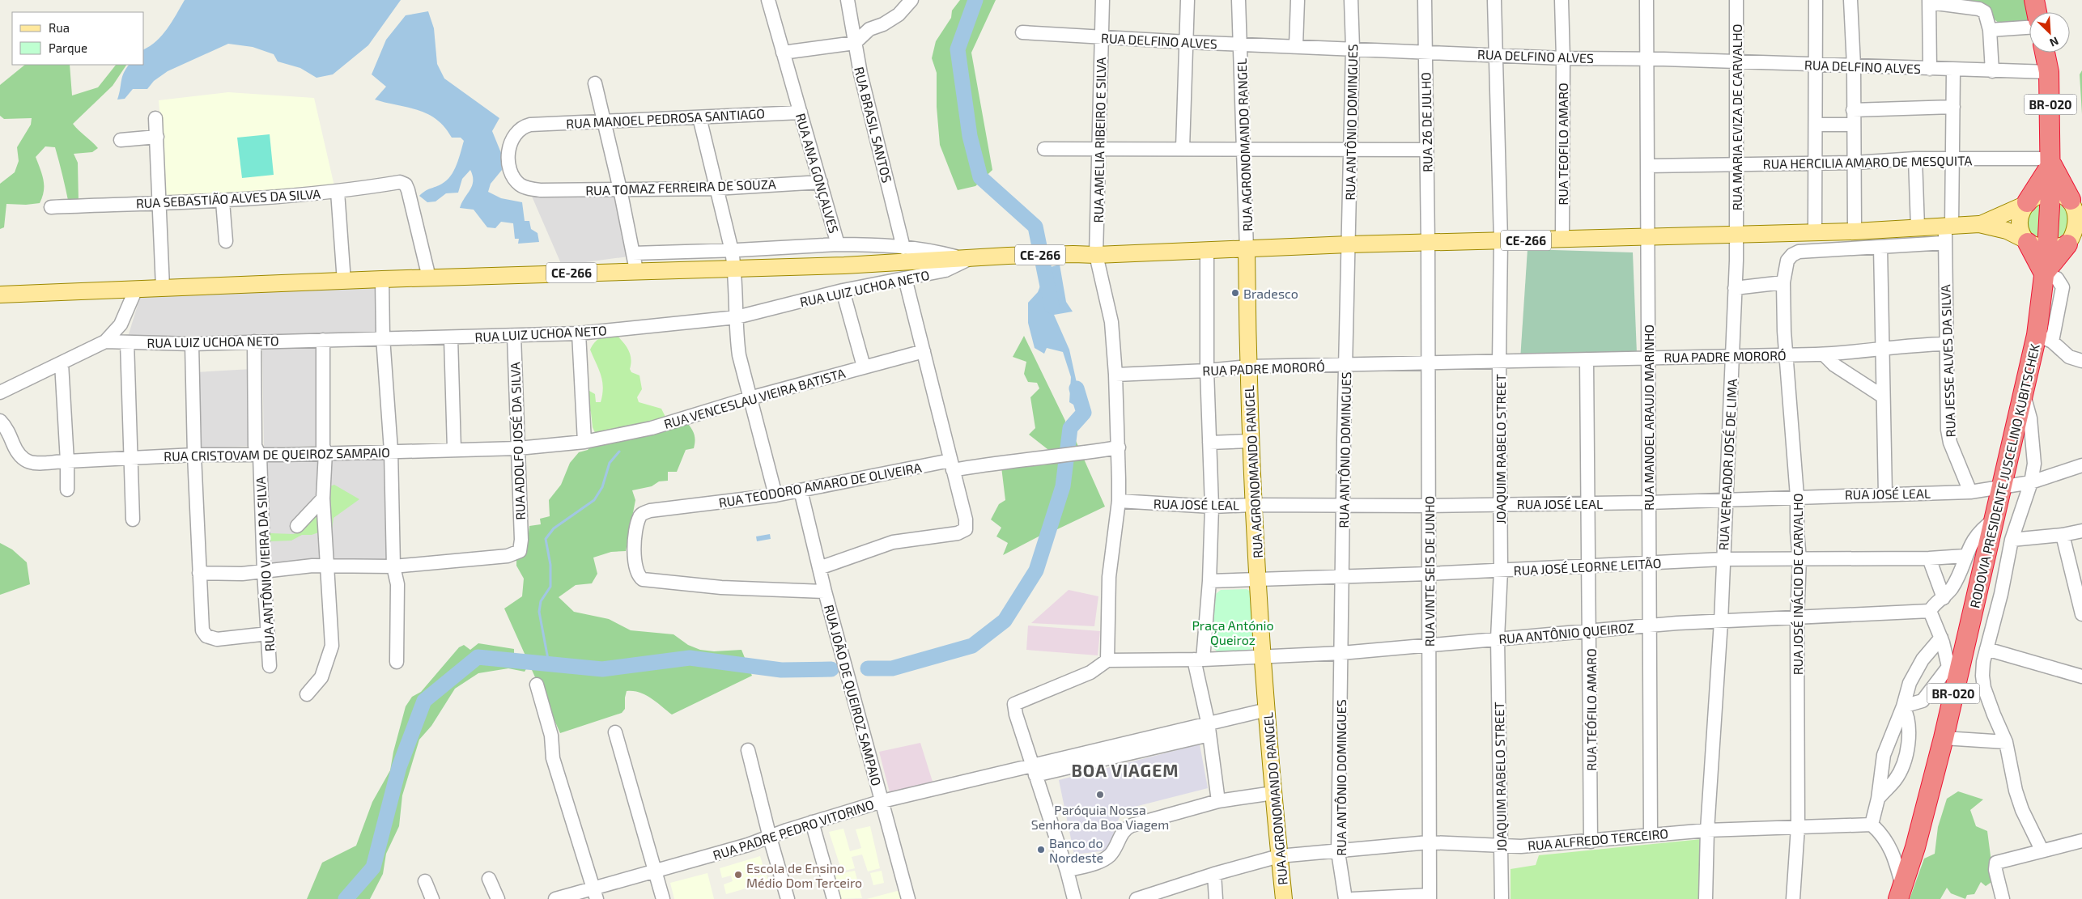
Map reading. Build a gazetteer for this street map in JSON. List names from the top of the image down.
{
  "streets": {
    "highway": ["BR-020", "RODOVIA PRESIDENTE JUSCELINO KUBITSCHEK"],
    "main road": ["RUA AGRONOMANDO RANGEL", "CE-266"],
    "street": [
      "RUA DELFINO ALVES",
      "RUA MARIA EVIZA DE CARVALHO",
      "RUA MANOEL PEDROSA SANTIAGO",
      "RUA ANTÔNIO DOMINGUES",
      "RUA 26 DE JULHO",
      "RUA BRASIL SANTOS",
      "RUA AMELIA RIBEIRO E SILVA",
      "RUA TEOFILO AMARO",
      "RUA HERCILIA AMARO DE MESQUITA",
      "RUA ANA GONÇALVES",
      "RUA TOMAZ FERREIRA DE SOUZA",
      "RUA SEBASTIÃO ALVES DA SILVA",
      "RUA LUIZ UCHOA NETO",
      "RUA PADRE MORORÓ",
      "RUA JESSE ALVES DA SILVA",
      "RUA VENCESLAU VIEIRA BATISTA",
      "RUA MANOEL ARAUJO MARINHO",
      "RUA ADOLFO JOSÉ DA SILVA",
      "JOAQUIM RABELO STREET",
      "RUA CRISTOVAM DE QUEIROZ SAMPAIO",
      "RUA VEREADOR JOSÉ DE LIMA",
      "RUA TEODORO AMARO DE OLIVEIRA",
      "RUA JOSÉ LEAL",
      "RUA ANTÔNIO VIEIRA DA SILVA",
      "RUA JOSÉ LEORNE LEITÃO",
      "RUA VINTE SEIS DE JUNHO",
      "RUA JOSÉ INÁCIO DE CARVALHO",
      "RUA ANTÔNIO QUEIROZ",
      "RUA JOÃO DE QUEIROZ SAMPAIO",
      "RUA TEÓFILO AMARO",
      "RUA PADRE PEDRO VITORINO",
      "RUA ALFREDO TERCEIRO"
    ]
  },
  "crossings": [
    ["RUA DELFINO ALVES", "RUA MARIA EVIZA DE CARVALHO"],
    ["RUA DELFINO ALVES", "RUA ANTÔNIO DOMINGUES"],
    ["RUA DELFINO ALVES", "RUA 26 DE JULHO"],
    ["RUA DELFINO ALVES", "RUA AMELIA RIBEIRO E SILVA"],
    ["RUA DELFINO ALVES", "RUA TEOFILO AMARO"],
    ["RUA DELFINO ALVES", "RUA AGRONOMANDO RANGEL"],
    ["RUA DELFINO ALVES", "RUA JESSE ALVES DA SILVA"],
    ["RUA DELFINO ALVES", "RUA MANOEL ARAUJO MARINHO"],
    ["RUA DELFINO ALVES", "JOAQUIM RABELO STREET"],
    ["RUA DELFINO ALVES", "RODOVIA PRESIDENTE JUSCELINO KUBITSCHEK"],
    ["RUA MARIA EVIZA DE CARVALHO", "RUA HERCILIA AMARO DE MESQUITA"],
    ["RUA MARIA EVIZA DE CARVALHO", "CE-266"],
    ["RUA MARIA EVIZA DE CARVALHO", "RUA VEREADOR JOSÉ DE LIMA"],
    ["RUA MANOEL PEDROSA SANTIAGO", "RUA ANA GONÇALVES"],
    ["RUA MANOEL PEDROSA SANTIAGO", "RUA TOMAZ FERREIRA DE SOUZA"],
    ["RUA ANTÔNIO DOMINGUES", "CE-266"],
    ["RUA ANTÔNIO DOMINGUES", "RUA PADRE MORORÓ"],
    ["RUA ANTÔNIO DOMINGUES", "RUA JOSÉ LEAL"],
    ["RUA ANTÔNIO DOMINGUES", "RUA JOSÉ LEORNE LEITÃO"],
    ["RUA ANTÔNIO DOMINGUES", "RUA ANTÔNIO QUEIROZ"],
    ["RUA ANTÔNIO DOMINGUES", "RUA ALFREDO TERCEIRO"],
    ["RUA 26 DE JULHO", "CE-266"],
    ["RUA 26 DE JULHO", "RUA VINTE SEIS DE JUNHO"],
    ["RUA BRASIL SANTOS", "RUA ANA GONÇALVES"],
    ["RUA AMELIA RIBEIRO E SILVA", "CE-266"],
    ["RUA AMELIA RIBEIRO E SILVA", "RUA PADRE MORORÓ"],
    ["RUA AMELIA RIBEIRO E SILVA", "RUA TEODORO AMARO DE OLIVEIRA"],
    ["RUA AMELIA RIBEIRO E SILVA", "RUA JOSÉ LEAL"],
    ["RUA AMELIA RIBEIRO E SILVA", "RUA ANTÔNIO QUEIROZ"],
    ["RUA TEOFILO AMARO", "CE-266"],
    ["RUA AGRONOMANDO RANGEL", "CE-266"],
    ["RUA AGRONOMANDO RANGEL", "RUA PADRE MORORÓ"],
    ["RUA AGRONOMANDO RANGEL", "RUA JOSÉ LEAL"],
    ["RUA AGRONOMANDO RANGEL", "RUA JOSÉ LEORNE LEITÃO"],
    ["RUA AGRONOMANDO RANGEL", "RUA ANTÔNIO QUEIROZ"],
    ["RUA AGRONOMANDO RANGEL", "RUA PADRE PEDRO VITORINO"],
    ["RUA AGRONOMANDO RANGEL", "RUA ALFREDO TERCEIRO"],
    ["RUA HERCILIA AMARO DE MESQUITA", "RUA JESSE ALVES DA SILVA"],
    ["RUA HERCILIA AMARO DE MESQUITA", "RUA MANOEL ARAUJO MARINHO"],
    ["RUA HERCILIA AMARO DE MESQUITA", "RODOVIA PRESIDENTE JUSCELINO KUBITSCHEK"],
    ["RUA ANA GONÇALVES", "RUA TOMAZ FERREIRA DE SOUZA"],
    ["RUA ANA GONÇALVES", "CE-266"],
    ["RUA ANA GONÇALVES", "RUA LUIZ UCHOA NETO"],
    ["RUA SEBASTIÃO ALVES DA SILVA", "CE-266"],
    ["CE-266", "RUA LUIZ UCHOA NETO"],
    ["CE-266", "RUA JESSE ALVES DA SILVA"],
    ["CE-266", "RUA MANOEL ARAUJO MARINHO"],
    ["CE-266", "JOAQUIM RABELO STREET"],
    ["CE-266", "RUA VEREADOR JOSÉ DE LIMA"],
    ["CE-266", "RUA VINTE SEIS DE JUNHO"],
    ["RUA LUIZ UCHOA NETO", "RUA ADOLFO JOSÉ DA SILVA"],
    ["RUA LUIZ UCHOA NETO", "RUA ANTÔNIO VIEIRA DA SILVA"],
    ["RUA PADRE MORORÓ", "RUA JESSE ALVES DA SILVA"],
    ["RUA PADRE MORORÓ", "RUA MANOEL ARAUJO MARINHO"],
    ["RUA PADRE MORORÓ", "JOAQUIM RABELO STREET"],
    ["RUA PADRE MORORÓ", "RUA VEREADOR JOSÉ DE LIMA"],
    ["RUA PADRE MORORÓ", "RUA VINTE SEIS DE JUNHO"],
    ["RUA PADRE MORORÓ", "RUA JOSÉ INÁCIO DE CARVALHO"],
    ["RUA PADRE MORORÓ", "RUA TEÓFILO AMARO"],
    ["RUA JESSE ALVES DA SILVA", "RUA JOSÉ LEAL"],
    ["RUA VENCESLAU VIEIRA BATISTA", "RUA CRISTOVAM DE QUEIROZ SAMPAIO"],
    ["RUA MANOEL ARAUJO MARINHO", "RUA JOSÉ LEAL"],
    ["RUA MANOEL ARAUJO MARINHO", "RUA JOSÉ LEORNE LEITÃO"],
    ["RUA MANOEL ARAUJO MARINHO", "RUA ANTÔNIO QUEIROZ"],
    ["RUA MANOEL ARAUJO MARINHO", "RUA ALFREDO TERCEIRO"],
    ["RUA ADOLFO JOSÉ DA SILVA", "RUA CRISTOVAM DE QUEIROZ SAMPAIO"],
    ["JOAQUIM RABELO STREET", "RUA JOSÉ LEAL"],
    ["JOAQUIM RABELO STREET", "RUA JOSÉ LEORNE LEITÃO"],
    ["JOAQUIM RABELO STREET", "RUA ANTÔNIO QUEIROZ"],
    ["JOAQUIM RABELO STREET", "RUA ALFREDO TERCEIRO"],
    ["RUA CRISTOVAM DE QUEIROZ SAMPAIO", "RUA ANTÔNIO VIEIRA DA SILVA"],
    ["RUA VEREADOR JOSÉ DE LIMA", "RUA JOSÉ LEAL"],
    ["RUA VEREADOR JOSÉ DE LIMA", "RUA JOSÉ LEORNE LEITÃO"],
    ["RUA VEREADOR JOSÉ DE LIMA", "RUA ANTÔNIO QUEIROZ"],
    ["RUA VEREADOR JOSÉ DE LIMA", "RUA ALFREDO TERCEIRO"],
    ["RODOVIA PRESIDENTE JUSCELINO KUBITSCHEK", "RUA JOSÉ LEAL"],
    ["RUA TEODORO AMARO DE OLIVEIRA", "RUA JOÃO DE QUEIROZ SAMPAIO"],
    ["RUA JOSÉ LEAL", "RUA VINTE SEIS DE JUNHO"],
    ["RUA JOSÉ LEAL", "RUA JOSÉ INÁCIO DE CARVALHO"],
    ["RUA JOSÉ LEAL", "RUA TEÓFILO AMARO"],
    ["RUA JOSÉ LEORNE LEITÃO", "RUA VINTE SEIS DE JUNHO"],
    ["RUA JOSÉ LEORNE LEITÃO", "RUA JOSÉ INÁCIO DE CARVALHO"],
    ["RUA JOSÉ LEORNE LEITÃO", "RUA TEÓFILO AMARO"],
    ["RUA VINTE SEIS DE JUNHO", "RUA ANTÔNIO QUEIROZ"],
    ["RUA VINTE SEIS DE JUNHO", "RUA ALFREDO TERCEIRO"],
    ["RUA JOSÉ INÁCIO DE CARVALHO", "RUA ANTÔNIO QUEIROZ"],
    ["RUA JOSÉ INÁCIO DE CARVALHO", "RUA ALFREDO TERCEIRO"],
    ["RUA ANTÔNIO QUEIROZ", "RUA TEÓFILO AMARO"],
    ["RUA JOÃO DE QUEIROZ SAMPAIO", "RUA PADRE PEDRO VITORINO"],
    ["RUA TEÓFILO AMARO", "RUA ALFREDO TERCEIRO"]
  ],
  "districts": ["BOA VIAGEM"],
  "parks": ["Praça António Queiroz"],
  "places": [
    "Bradesco",
    "Paróquia Nossa Senhora da Boa Viagem",
    "Banco do Nordeste",
    "Escola de Ensino Médio Dom Terceiro"
  ],
  "legend": ["Rua", "Parque"],
  "north": "bottom right"
}
